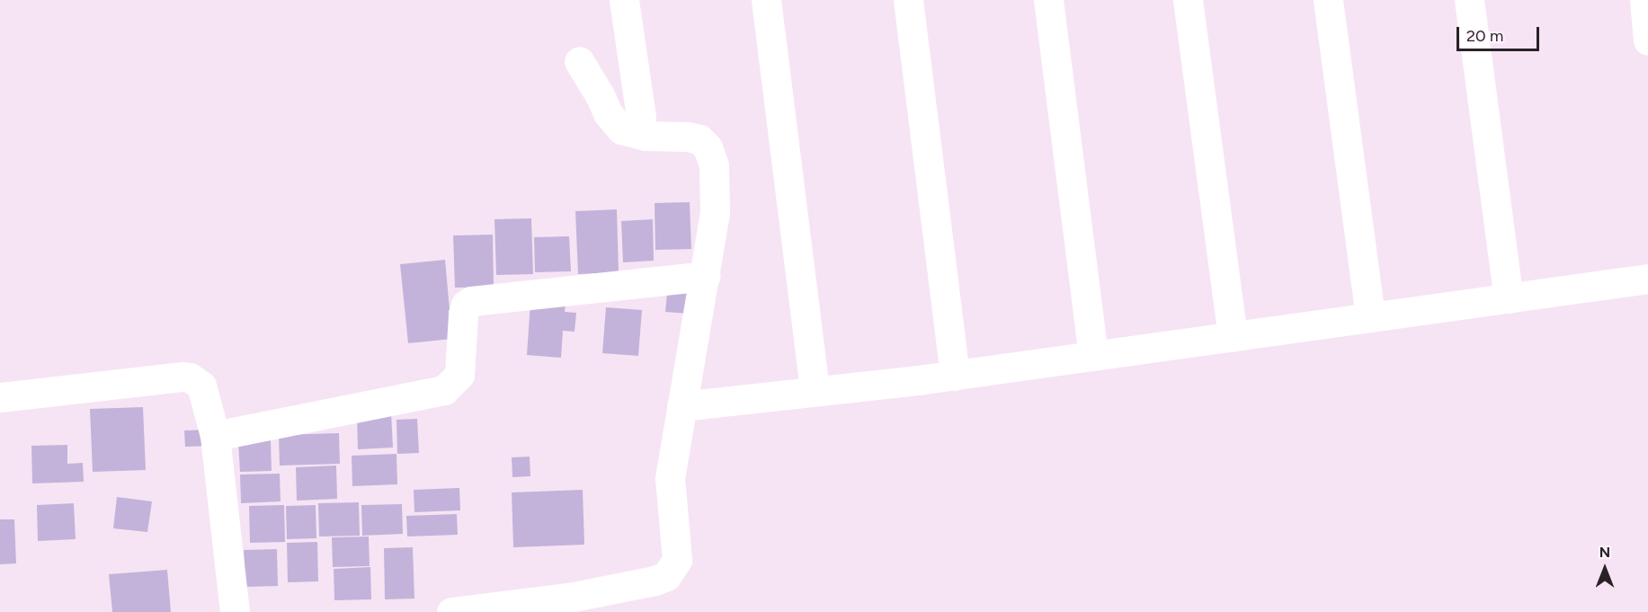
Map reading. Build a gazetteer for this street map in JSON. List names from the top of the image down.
{
  "scale_bar": "20 m",
  "north": "top"
}
